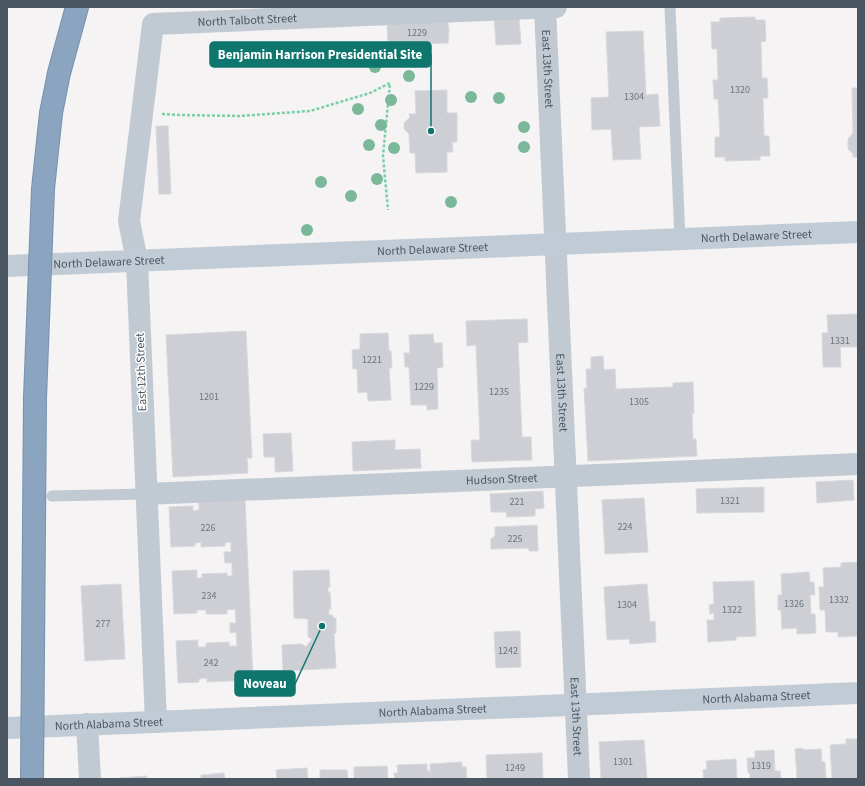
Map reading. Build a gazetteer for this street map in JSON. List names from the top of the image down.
{
  "streets": {
    "main road": ["North Delaware Street", "North Alabama Street"],
    "street": [
      "North Talbott Street",
      "East 13th Street",
      "East 12th Street",
      "Hudson Street"
    ]
  },
  "crossings": [
    ["North Talbott Street", "East 13th Street"],
    ["North Talbott Street", "East 12th Street"],
    ["East 13th Street", "North Delaware Street"],
    ["East 13th Street", "Hudson Street"],
    ["East 13th Street", "North Alabama Street"],
    ["North Delaware Street", "East 12th Street"],
    ["East 12th Street", "Hudson Street"],
    ["East 12th Street", "North Alabama Street"]
  ],
  "places": ["Benjamin Harrison Presidential Site", "Noveau"],
  "house_numbers": [
    "1229",
    "1320",
    "1304",
    "1331",
    "1221",
    "1229",
    "1235",
    "1201",
    "1305",
    "1321",
    "221",
    "224",
    "226",
    "225",
    "234",
    "1332",
    "1326",
    "1304",
    "1322",
    "277",
    "1242",
    "242",
    "1301",
    "1319",
    "1249"
  ]
}
